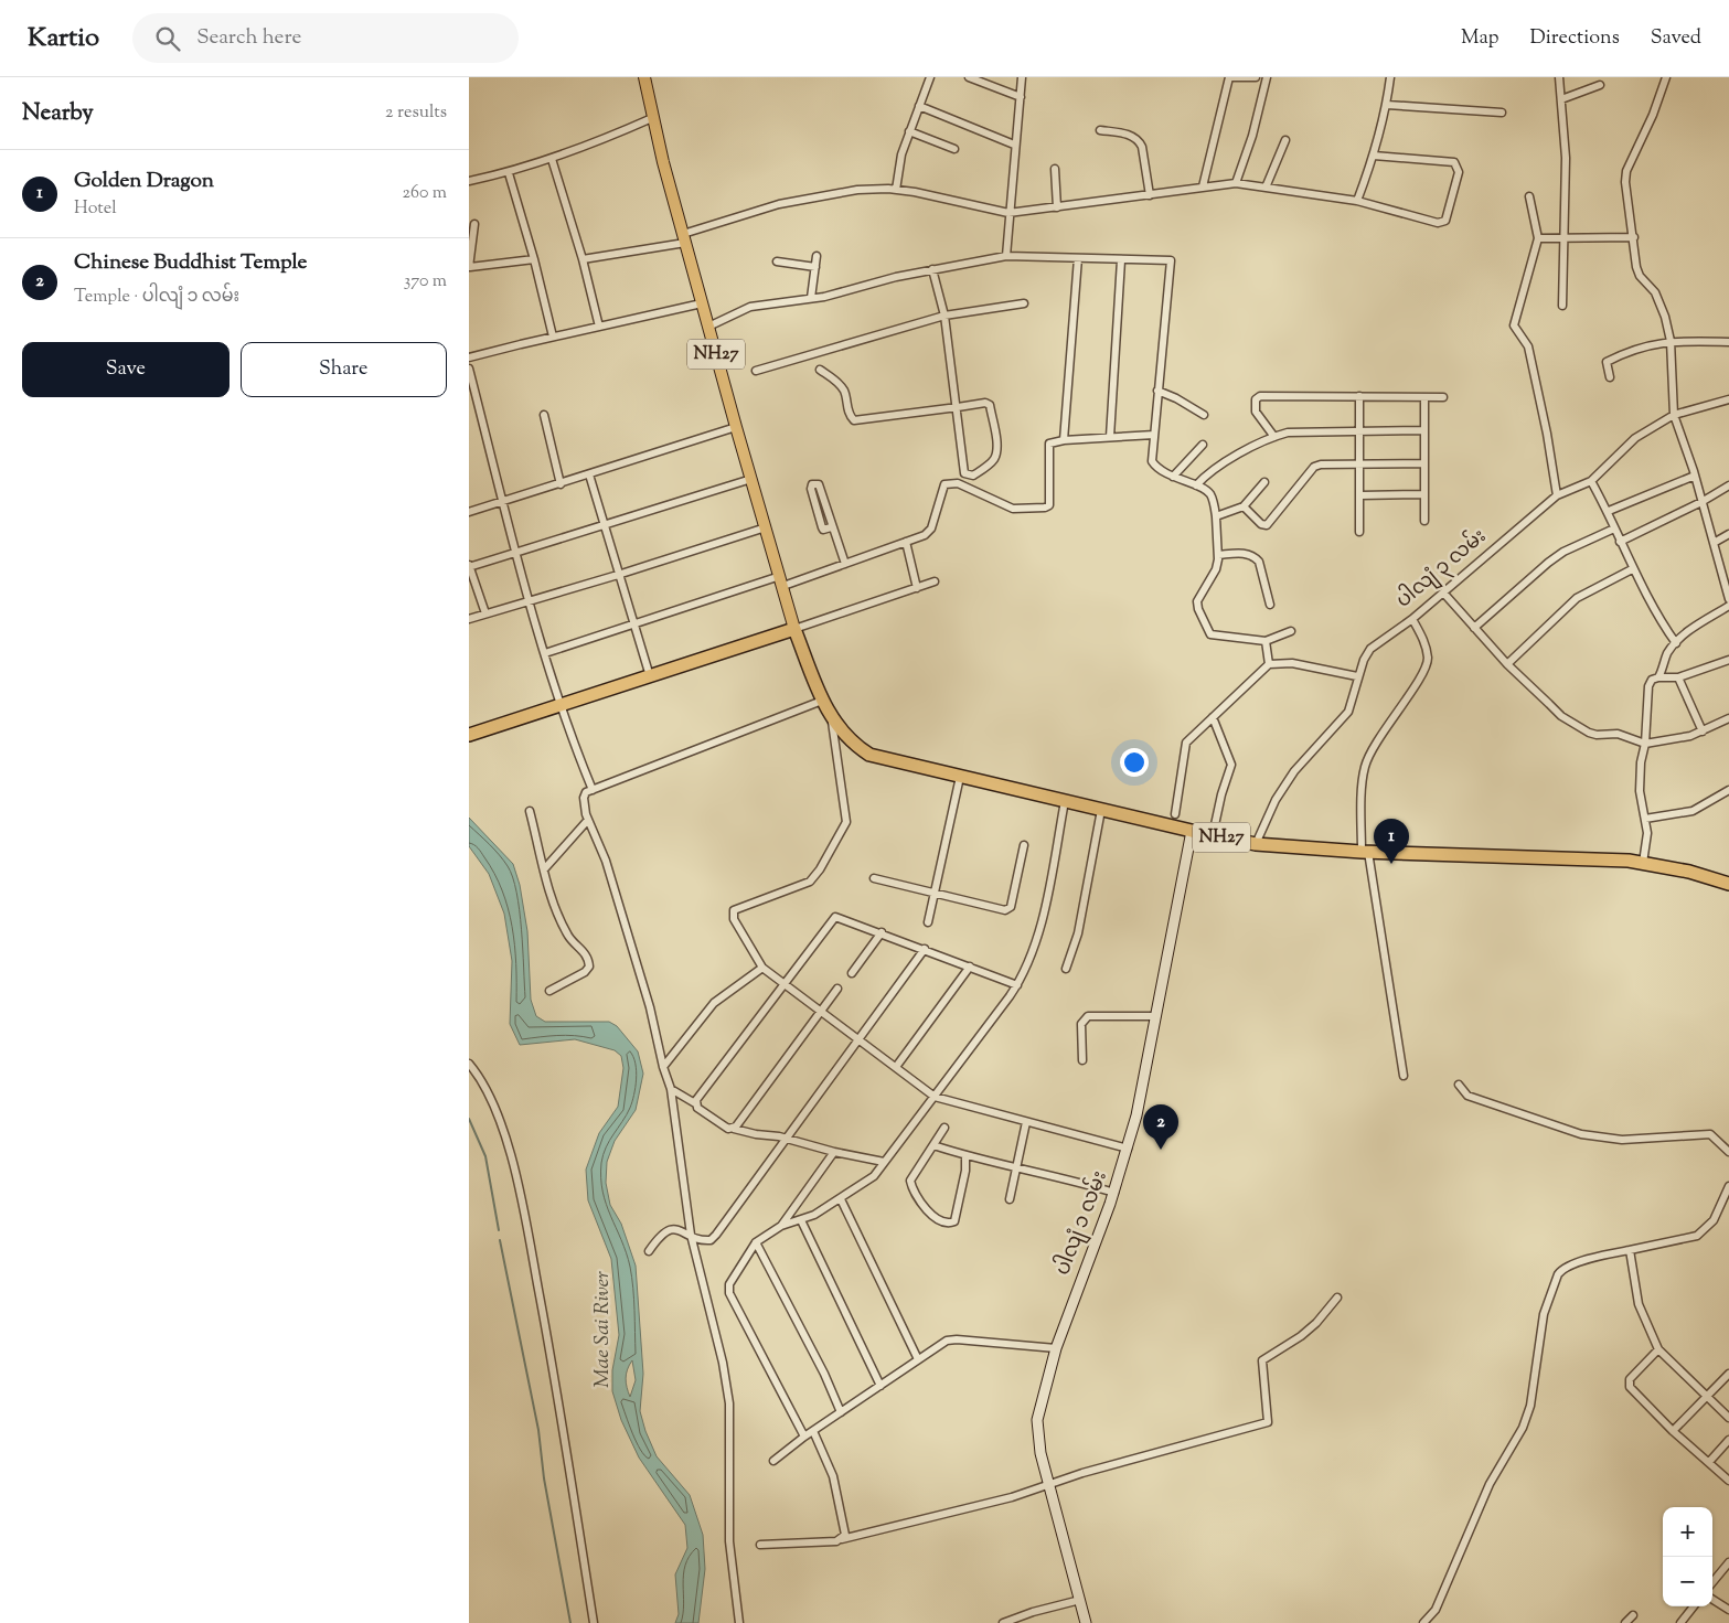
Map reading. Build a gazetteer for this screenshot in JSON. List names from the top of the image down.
{
  "streets": {
    "highway": ["NH27"],
    "street": ["ပါလျံ ၃ လမ်း", "ပါလျံ ၁ လမ်း"]
  },
  "crossings": [
    ["NH27", "ပါလျံ ၃ လမ်း"],
    ["NH27", "ပါလျံ ၁ လမ်း"]
  ],
  "water": ["Mae Sai River"],
  "page": {
    "header": "Kartio",
    "search": "Search here",
    "nav": ["Map", "Directions", "Saved"],
    "heading": ["Nearby", "2 results"],
    "list": [
      {
        "mark": "1",
        "name": "Golden Dragon",
        "note": "Hotel",
        "value": "260 m"
      },
      {
        "mark": "2",
        "name": "Chinese Buddhist Temple",
        "note": "Temple · ပါလျံ ၁ လမ်း",
        "value": "370 m"
      }
    ],
    "buttons": ["Save", "Share"],
    "pins": ["1", "2"],
    "map_buttons": ["+", "−"]
  }
}
